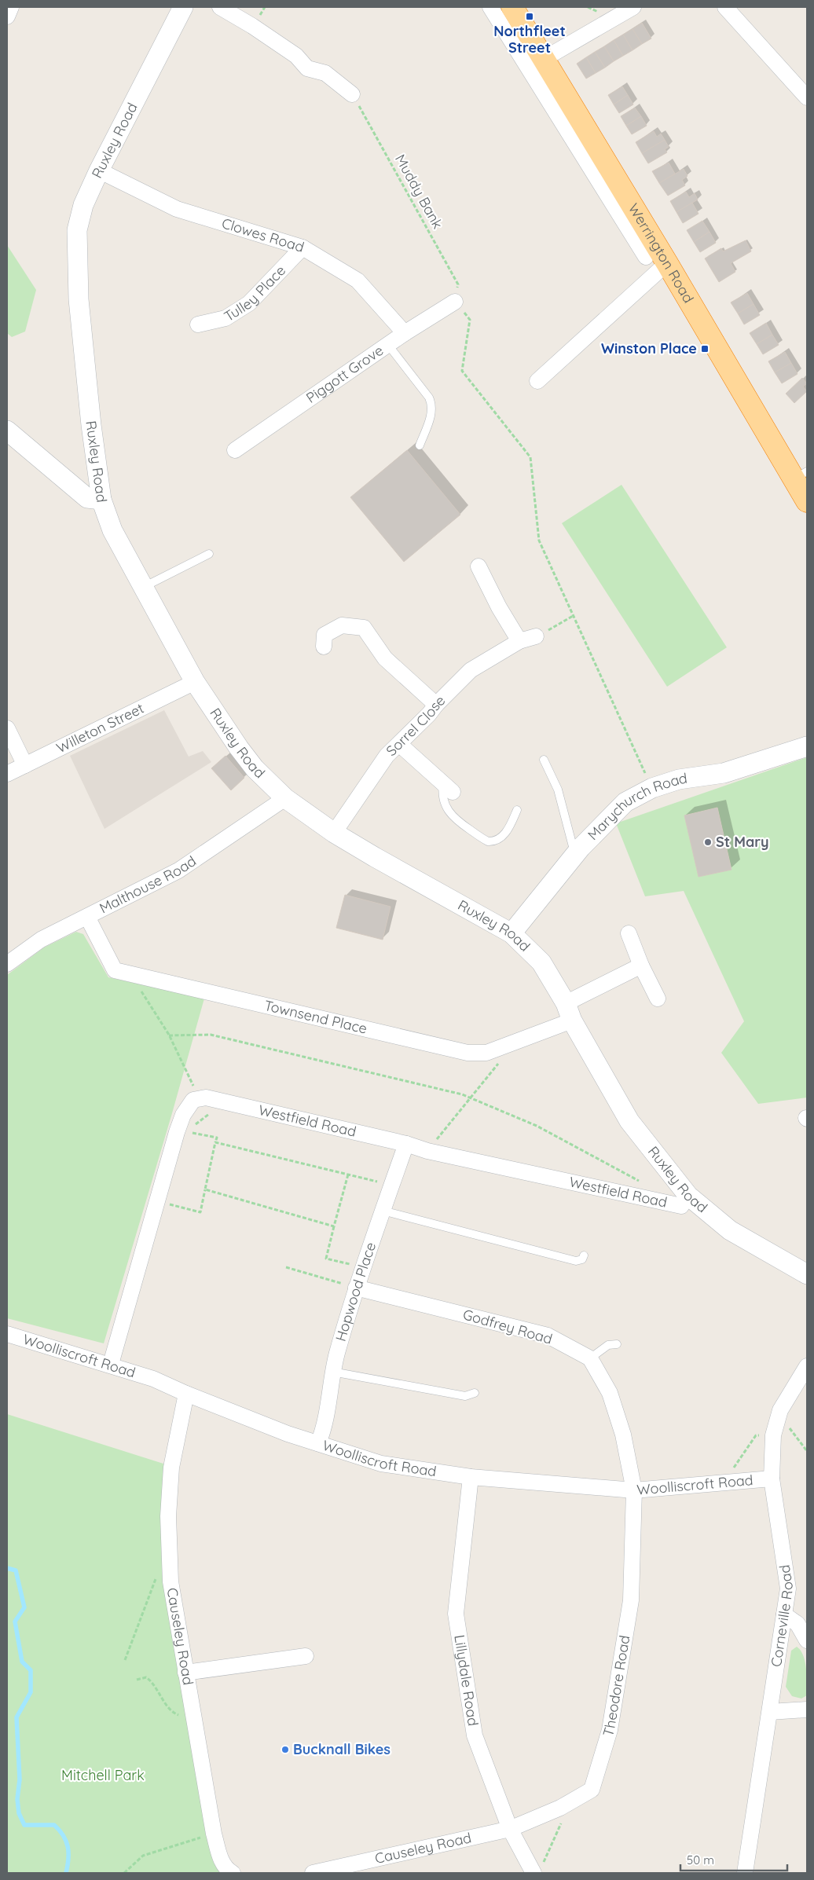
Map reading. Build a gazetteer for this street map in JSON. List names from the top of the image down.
{
  "streets": {
    "highway": ["Werrington Road"],
    "street": [
      "Ruxley Road",
      "Clowes Road",
      "Tulley Place",
      "Piggott Grove",
      "Sorrel Close",
      "Willeton Street",
      "Marychurch Road",
      "Malthouse Road",
      "Townsend Place",
      "Westfield Road",
      "Hopwood Place",
      "Godfrey Road",
      "Woolliscroft Road",
      "Corneville Road",
      "Causeley Road",
      "Lillydale Road",
      "Theodore Road"
    ],
    "path": ["Muddy Bank"]
  },
  "crossings": [
    ["Ruxley Road", "Clowes Road"],
    ["Ruxley Road", "Sorrel Close"],
    ["Ruxley Road", "Willeton Street"],
    ["Ruxley Road", "Marychurch Road"],
    ["Ruxley Road", "Malthouse Road"],
    ["Ruxley Road", "Townsend Place"],
    ["Ruxley Road", "Westfield Road"],
    ["Muddy Bank", "Piggott Grove"],
    ["Clowes Road", "Tulley Place"],
    ["Clowes Road", "Piggott Grove"],
    ["Malthouse Road", "Townsend Place"],
    ["Westfield Road", "Hopwood Place"],
    ["Hopwood Place", "Godfrey Road"],
    ["Hopwood Place", "Woolliscroft Road"],
    ["Woolliscroft Road", "Corneville Road"],
    ["Woolliscroft Road", "Causeley Road"],
    ["Woolliscroft Road", "Lillydale Road"],
    ["Woolliscroft Road", "Theodore Road"],
    ["Causeley Road", "Lillydale Road"],
    ["Causeley Road", "Theodore Road"],
    ["Lillydale Road", "Theodore Road"]
  ],
  "parks": ["Mitchell Park"],
  "places": {
    "transit": ["Northfleet Street", "Winston Place"],
    "other": ["St Mary", "Bucknall Bikes"]
  },
  "scale_bar": "50 m"
}
